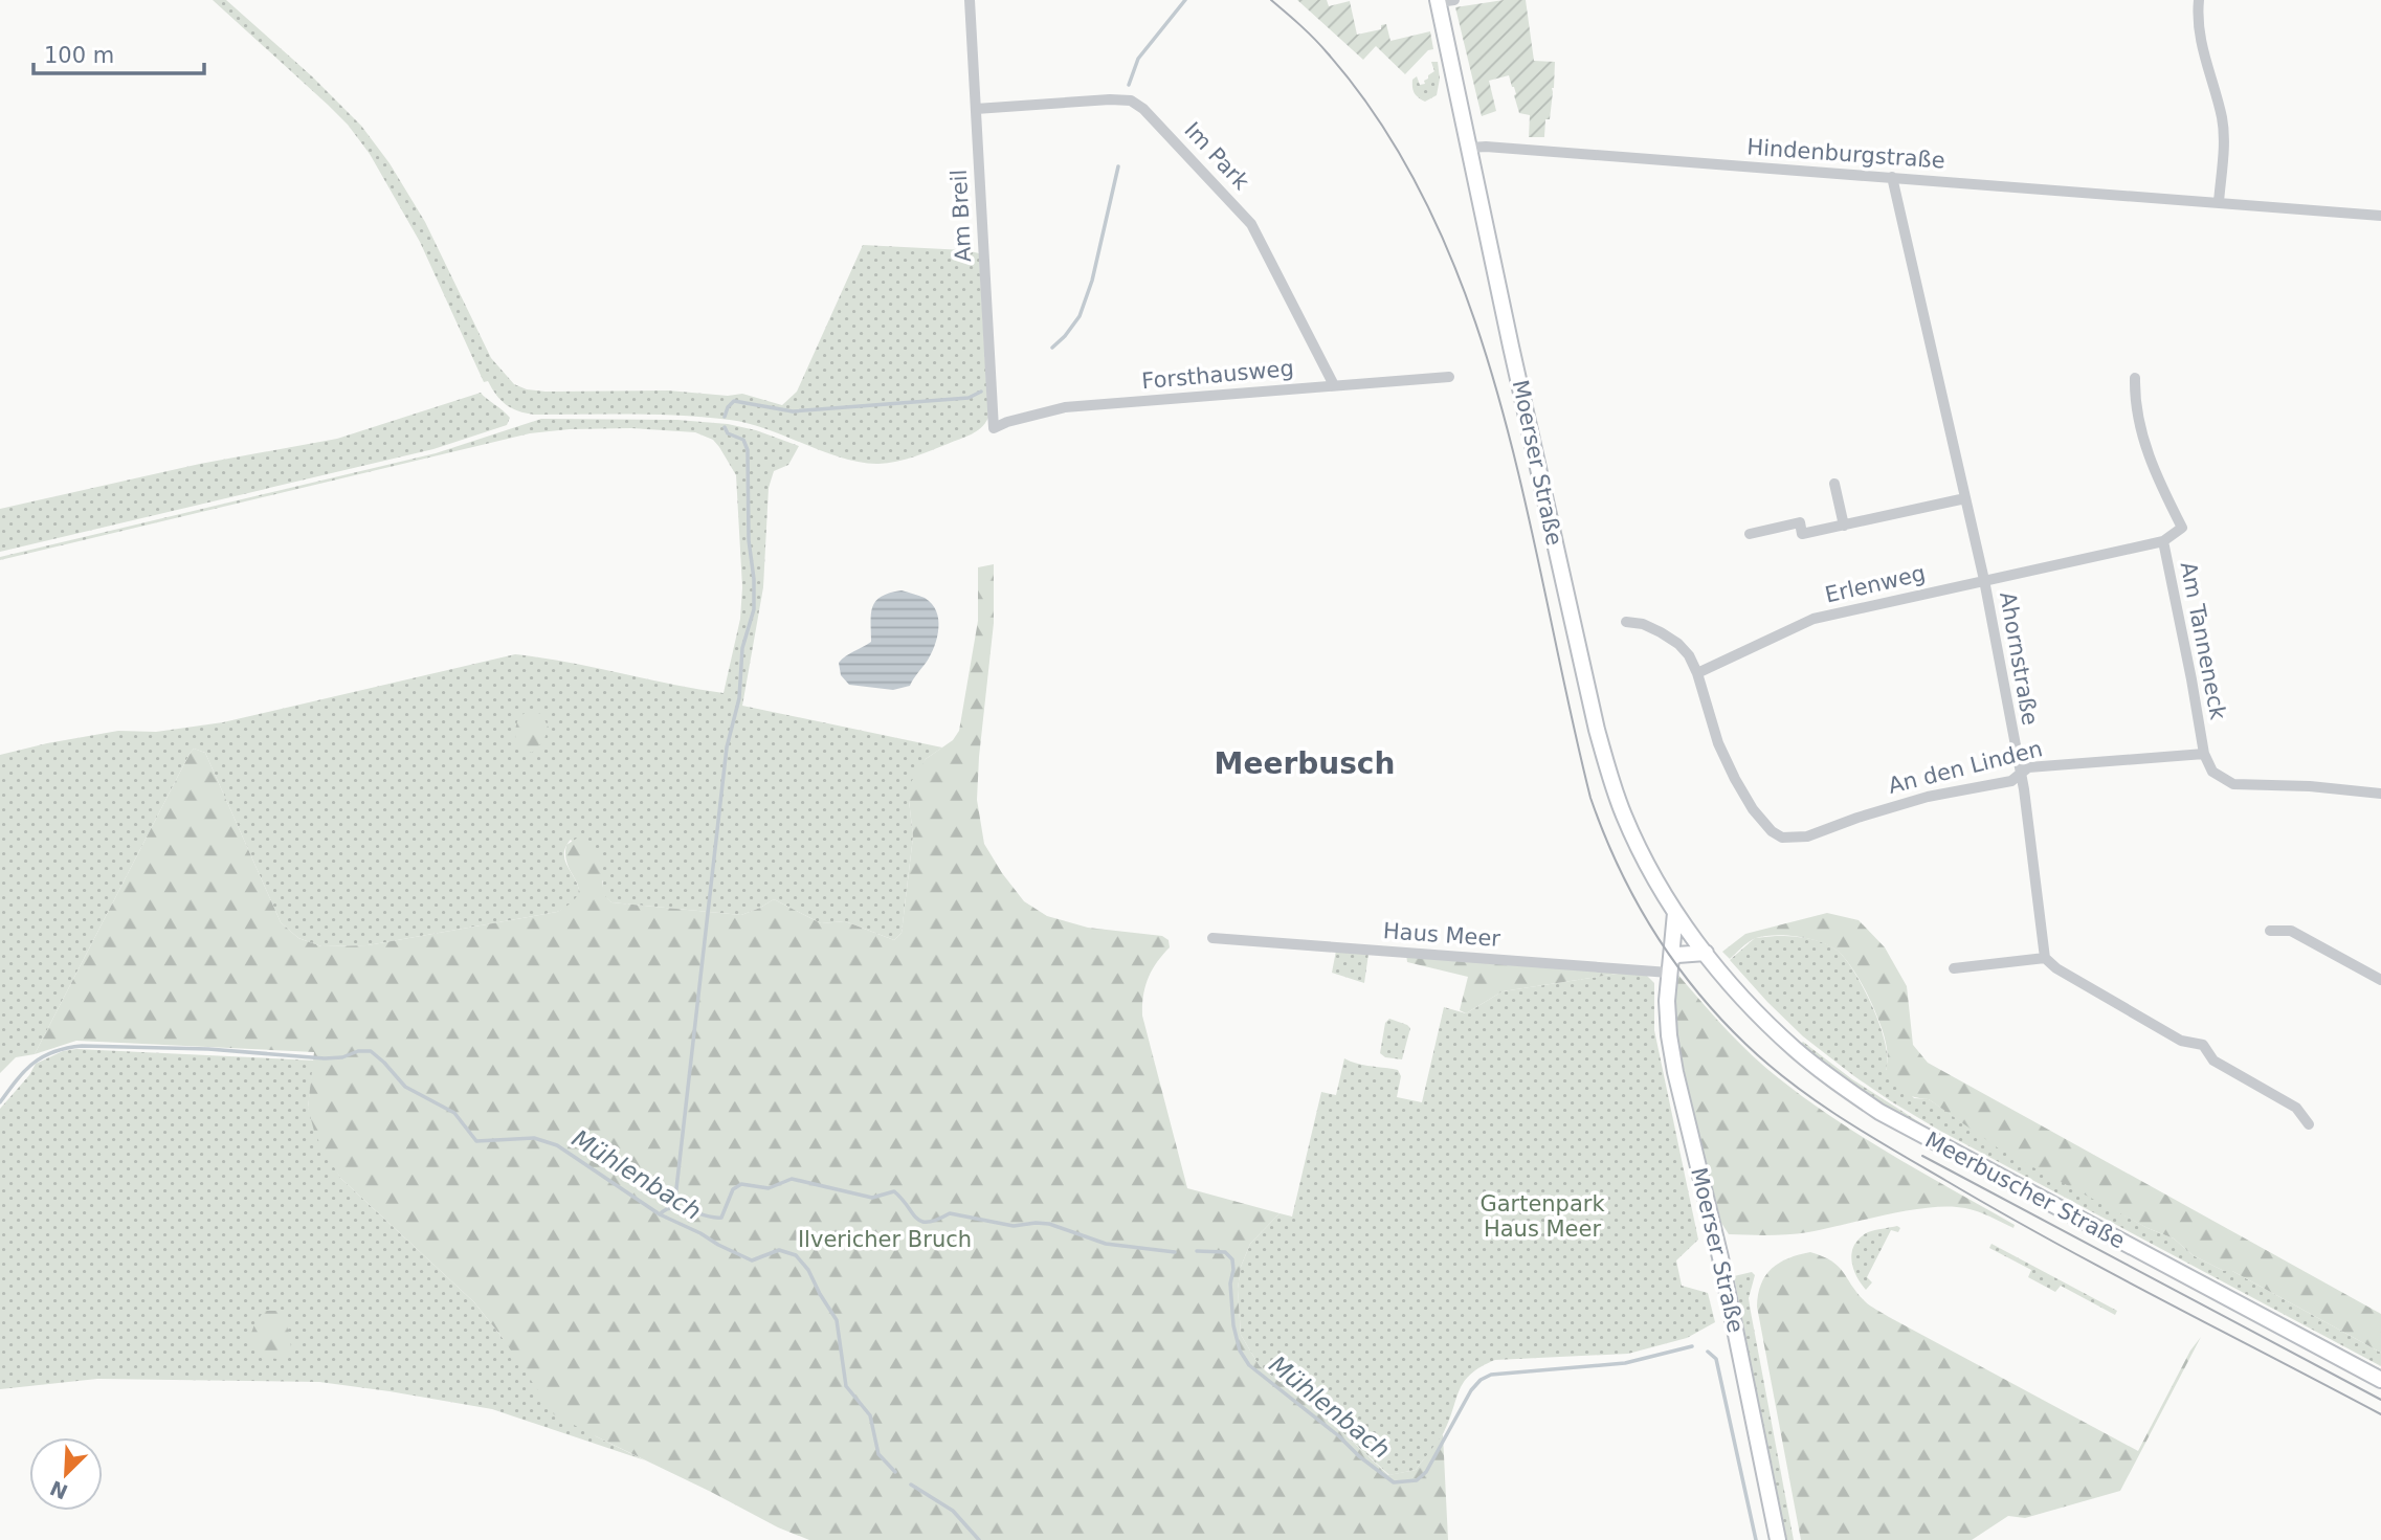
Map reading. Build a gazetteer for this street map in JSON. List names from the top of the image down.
{
  "streets": {
    "main road": ["Moerser Straße", "Meerbuscher Straße"],
    "street": [
      "Hindenburgstraße",
      "Im Park",
      "Am Breil",
      "Forsthausweg",
      "Erlenweg",
      "Am Tanneneck",
      "Ahornstraße",
      "An den Linden",
      "Haus Meer"
    ]
  },
  "crossings": [
    ["Hindenburgstraße", "Moerser Straße"],
    ["Hindenburgstraße", "Ahornstraße"],
    ["Im Park", "Am Breil"],
    ["Im Park", "Forsthausweg"],
    ["Am Breil", "Forsthausweg"],
    ["Moerser Straße", "Haus Meer"],
    ["Moerser Straße", "Meerbuscher Straße"],
    ["Erlenweg", "Am Tanneneck"],
    ["Erlenweg", "Ahornstraße"],
    ["Erlenweg", "An den Linden"],
    ["Am Tanneneck", "An den Linden"],
    ["Ahornstraße", "An den Linden"]
  ],
  "districts": ["Meerbusch"],
  "water": ["Mühlenbach"],
  "parks": ["Gartenpark Haus Meer", "Ilvericher Bruch"],
  "scale_bar": "100 m",
  "north": "bottom left"
}
